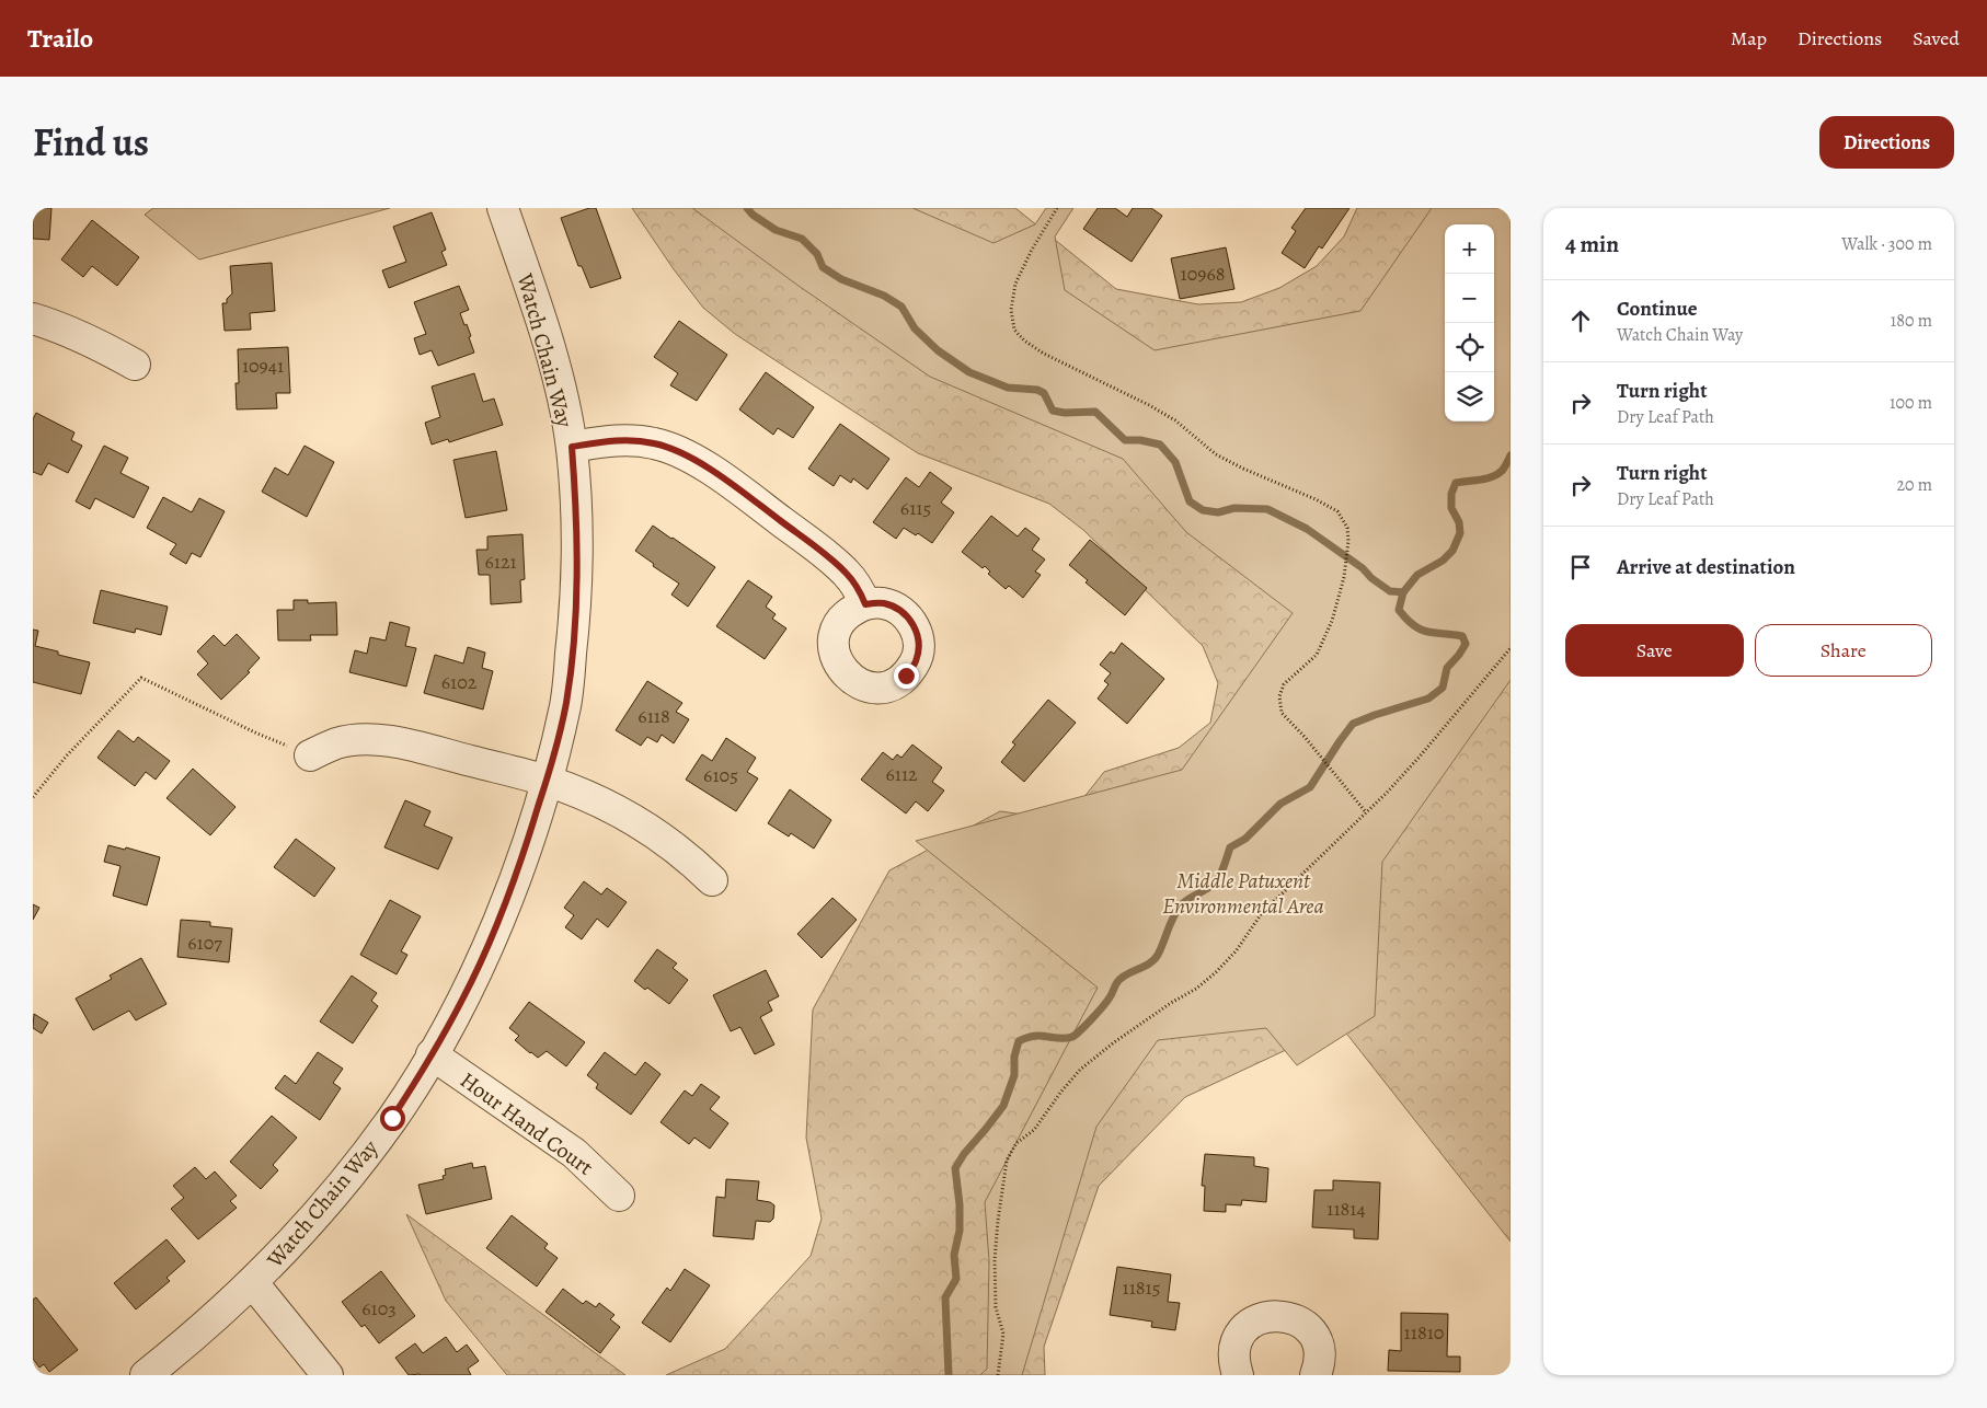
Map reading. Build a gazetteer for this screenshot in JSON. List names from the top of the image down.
{
  "streets": {
    "street": ["Watch Chain Way", "Hour Hand Court"]
  },
  "crossings": [
    ["Watch Chain Way", "Hour Hand Court"]
  ],
  "parks": ["Middle Patuxent Environmental Area"],
  "house_numbers": [
    "10968",
    "10941",
    "6115",
    "6121",
    "6102",
    "6118",
    "6112",
    "6105",
    "6107",
    "11814",
    "11815",
    "6103",
    "11810"
  ],
  "page": {
    "header": "Trailo",
    "nav": ["Map", "Directions", "Saved"],
    "title": "Find us",
    "buttons": [
      "Directions",
      ["Save", "Share"]
    ],
    "heading": ["4 min", "Walk · 300 m"],
    "map_buttons": ["+", "−"],
    "list": [
      ["Continue", "Watch Chain Way", "180 m"],
      ["Turn right", "Dry Leaf Path", "100 m"],
      ["Turn right", "Dry Leaf Path", "20 m"],
      "Arrive at destination"
    ]
  }
}
